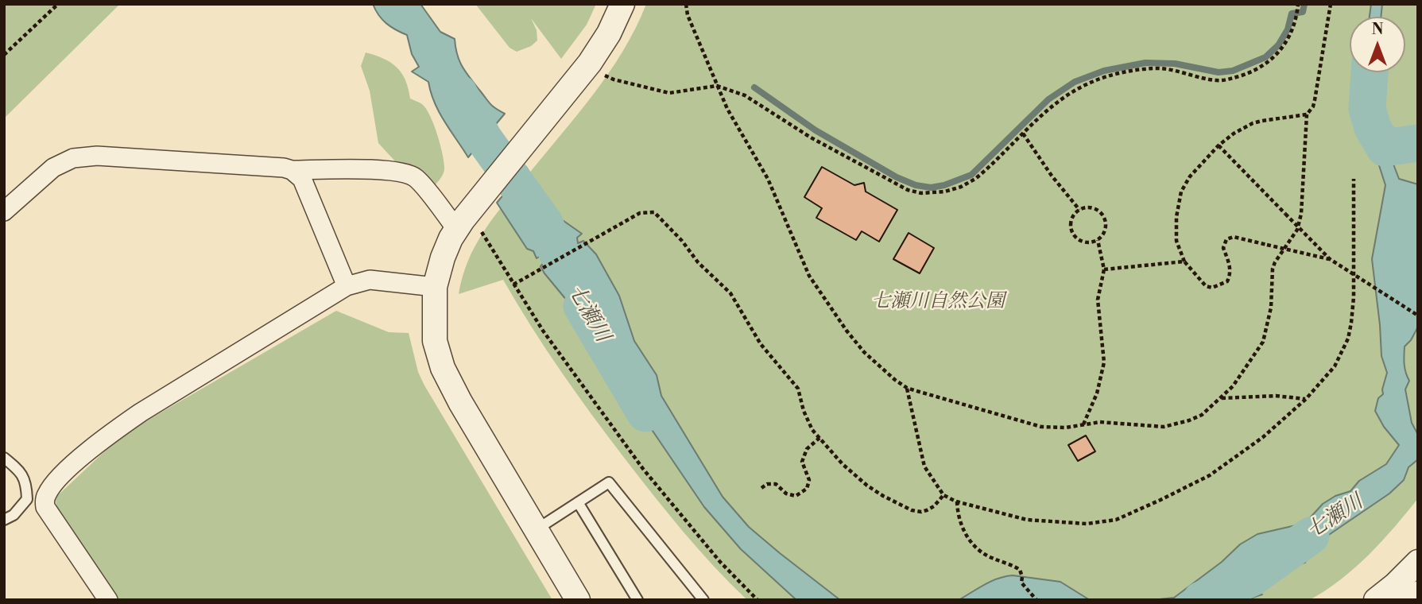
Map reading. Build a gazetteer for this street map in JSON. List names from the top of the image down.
{
  "water": ["七瀬川"],
  "parks": ["七瀬川自然公園"],
  "north": "top"
}
